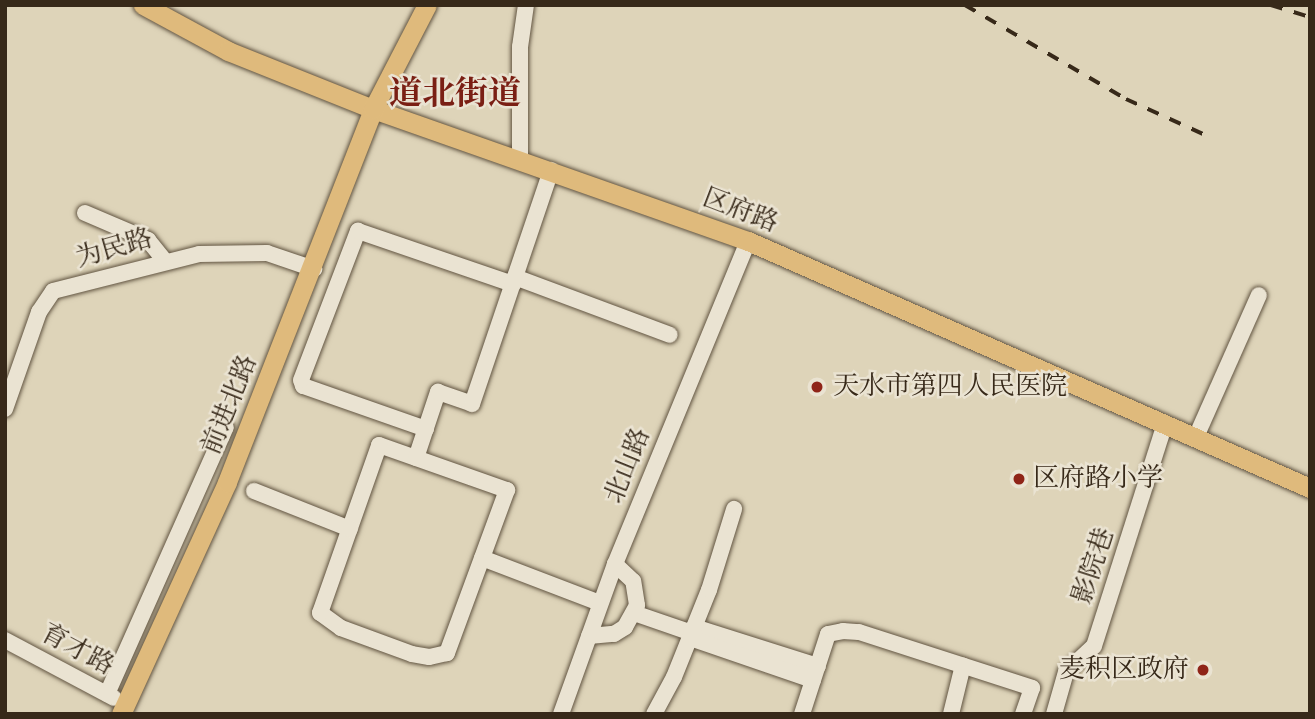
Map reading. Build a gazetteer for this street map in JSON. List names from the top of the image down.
{
  "streets": {
    "main road": ["区府路", "前进北路"],
    "street": [
      "为民路",
      "北山路",
      "影院巷",
      "育才路"
    ]
  },
  "crossings": [
    ["区府路", "前进北路"],
    ["区府路", "北山路"],
    ["区府路", "影院巷"],
    ["为民路", "前进北路"],
    ["前进北路", "育才路"]
  ],
  "districts": ["道北街道"],
  "places": ["天水市第四人民医院", "区府路小学", "麦积区政府"]
}
